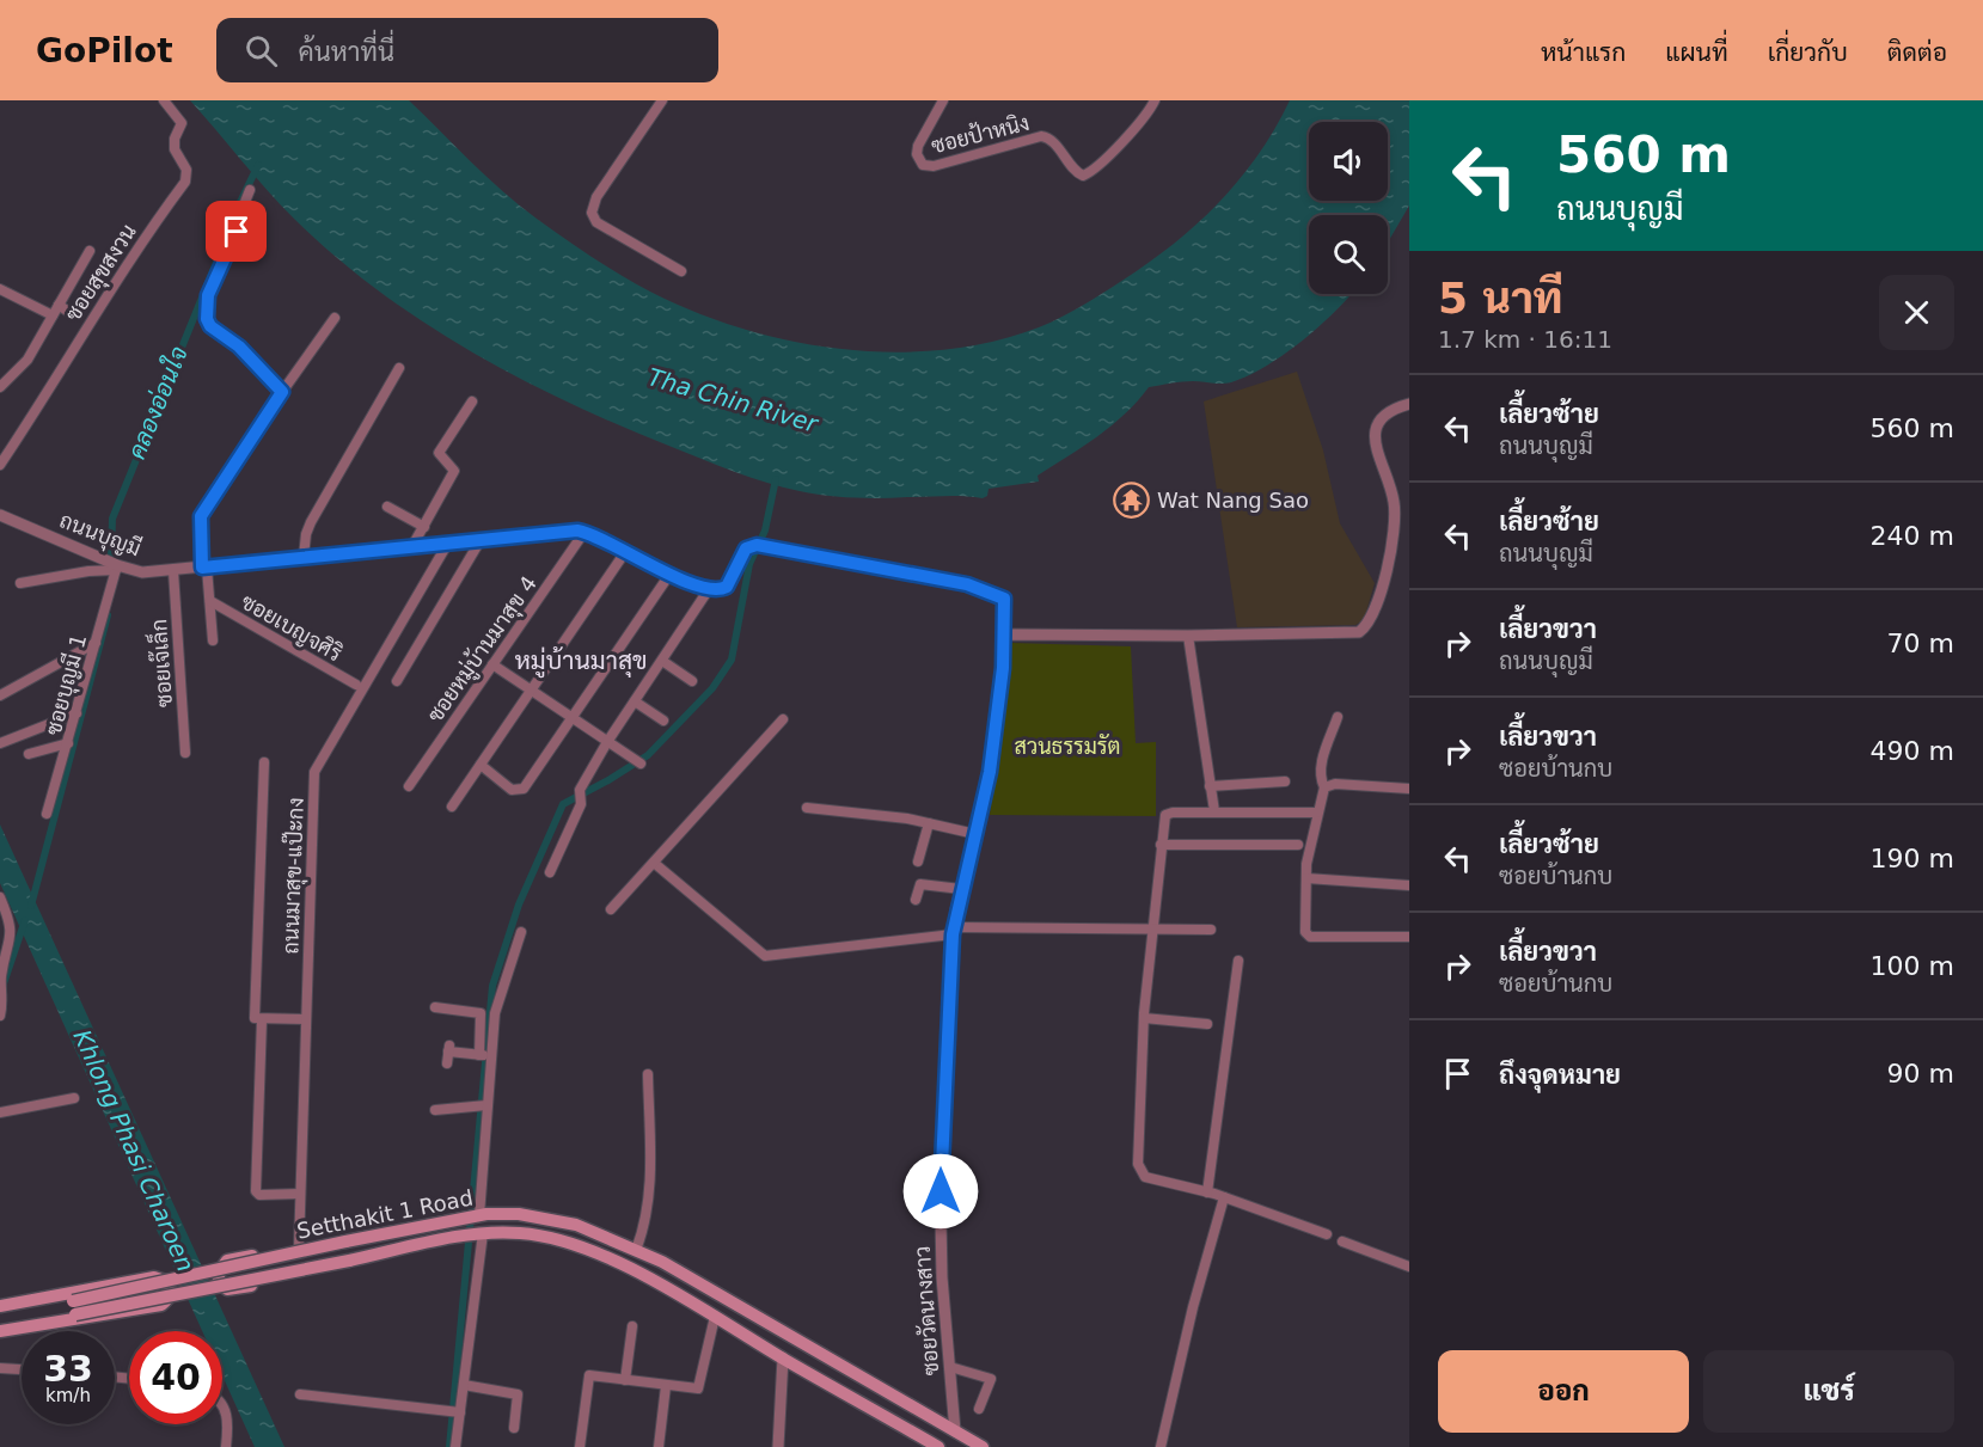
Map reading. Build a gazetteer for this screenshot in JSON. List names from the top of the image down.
{
  "streets": {
    "main road": ["Setthakit 1 Road"],
    "street": [
      "ซอยป้าหนิง",
      "ซอยสุขสงวน",
      "ถนนบุญมี",
      "ซอยเบญจศิริ",
      "ซอยหมู่บ้านมาสุข 4",
      "ซอยเจ๊เล็ก",
      "ซอยบุญมี 1",
      "ถนนมาสุข-แป๊ะกง",
      "ซอยวัดนางสาว"
    ]
  },
  "crossings": [
    ["ถนนบุญมี", "ซอยเบญจศิริ"],
    ["ถนนบุญมี", "ซอยหมู่บ้านมาสุข 4"],
    ["ถนนบุญมี", "ซอยเจ๊เล็ก"],
    ["ถนนบุญมี", "ซอยบุญมี 1"],
    ["ถนนบุญมี", "ถนนมาสุข-แป๊ะกง"],
    ["Setthakit 1 Road", "ซอยวัดนางสาว"]
  ],
  "districts": ["หมู่บ้านมาสุข"],
  "water": ["Tha Chin River", "คลองอ่อนใจ", "Khlong Phasi Charoen"],
  "parks": ["สวนธรรมรัต"],
  "places": {
    "temple": ["Wat Nang Sao"]
  },
  "page": {
    "header": "GoPilot",
    "search": "ค้นหาที่นี่",
    "nav": [
      "หน้าแรก",
      "แผนที่",
      "เกี่ยวกับ",
      "ติดต่อ"
    ],
    "turn": ["560 m", "ถนนบุญมี"],
    "heading": ["5 นาที", "1.7 km · 16:11"],
    "list": [
      {
        "name": "เลี้ยวซ้าย",
        "note": "ถนนบุญมี",
        "value": "560 m"
      },
      {
        "name": "เลี้ยวซ้าย",
        "note": "ถนนบุญมี",
        "value": "240 m"
      },
      {
        "name": "เลี้ยวขวา",
        "note": "ถนนบุญมี",
        "value": "70 m"
      },
      {
        "name": "เลี้ยวขวา",
        "note": "ซอยบ้านกบ",
        "value": "490 m"
      },
      {
        "name": "เลี้ยวซ้าย",
        "note": "ซอยบ้านกบ",
        "value": "190 m"
      },
      {
        "name": "เลี้ยวขวา",
        "note": "ซอยบ้านกบ",
        "value": "100 m"
      },
      {
        "name": "ถึงจุดหมาย",
        "value": "90 m"
      }
    ],
    "speed": "33 km/h",
    "limit": "40",
    "buttons": ["ออก", "แชร์"]
  }
}
